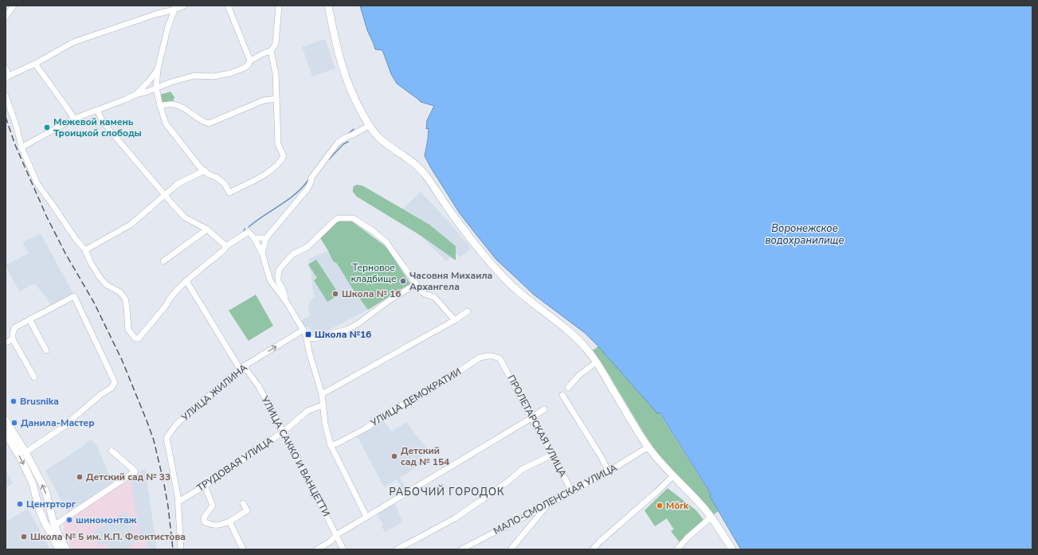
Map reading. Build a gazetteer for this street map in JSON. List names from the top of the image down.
{
  "streets": {
    "street": [
      "УЛИЦА ЖИЛИНА",
      "УЛИЦА ДЕМОКРАТИИ",
      "ПРОЛЕТАРСКАЯ УЛИЦА",
      "УЛИЦА САККО И ВАНЦЕТТИ",
      "ТРУДОВАЯ УЛИЦА",
      "МАЛО-СМОЛЕНСКАЯ УЛИЦА"
    ]
  },
  "crossings": [
    ["УЛИЦА ЖИЛИНА", "УЛИЦА САККО И ВАНЦЕТТИ"],
    ["УЛИЦА ЖИЛИНА", "ТРУДОВАЯ УЛИЦА"],
    ["УЛИЦА ДЕМОКРАТИИ", "ПРОЛЕТАРСКАЯ УЛИЦА"],
    ["ПРОЛЕТАРСКАЯ УЛИЦА", "МАЛО-СМОЛЕНСКАЯ УЛИЦА"],
    ["УЛИЦА САККО И ВАНЦЕТТИ", "ТРУДОВАЯ УЛИЦА"]
  ],
  "districts": ["РАБОЧИЙ ГОРОДОК"],
  "water": ["Воронежское водохранилище"],
  "parks": ["Терновое кладбище"],
  "places": {
    "other": [
      "Межевой камень Троицкой слободы",
      "Часовня Михаила Архангела",
      "Школа № 16",
      "Brusnika",
      "Данила-Мастер",
      "Детский сад № 154",
      "Детский сад № 33",
      "Центрторг",
      "Mörk",
      "шиномонтаж",
      "Школа № 5 им. К.П. Феоктистова"
    ],
    "transit": ["Школа №16"]
  }
}
